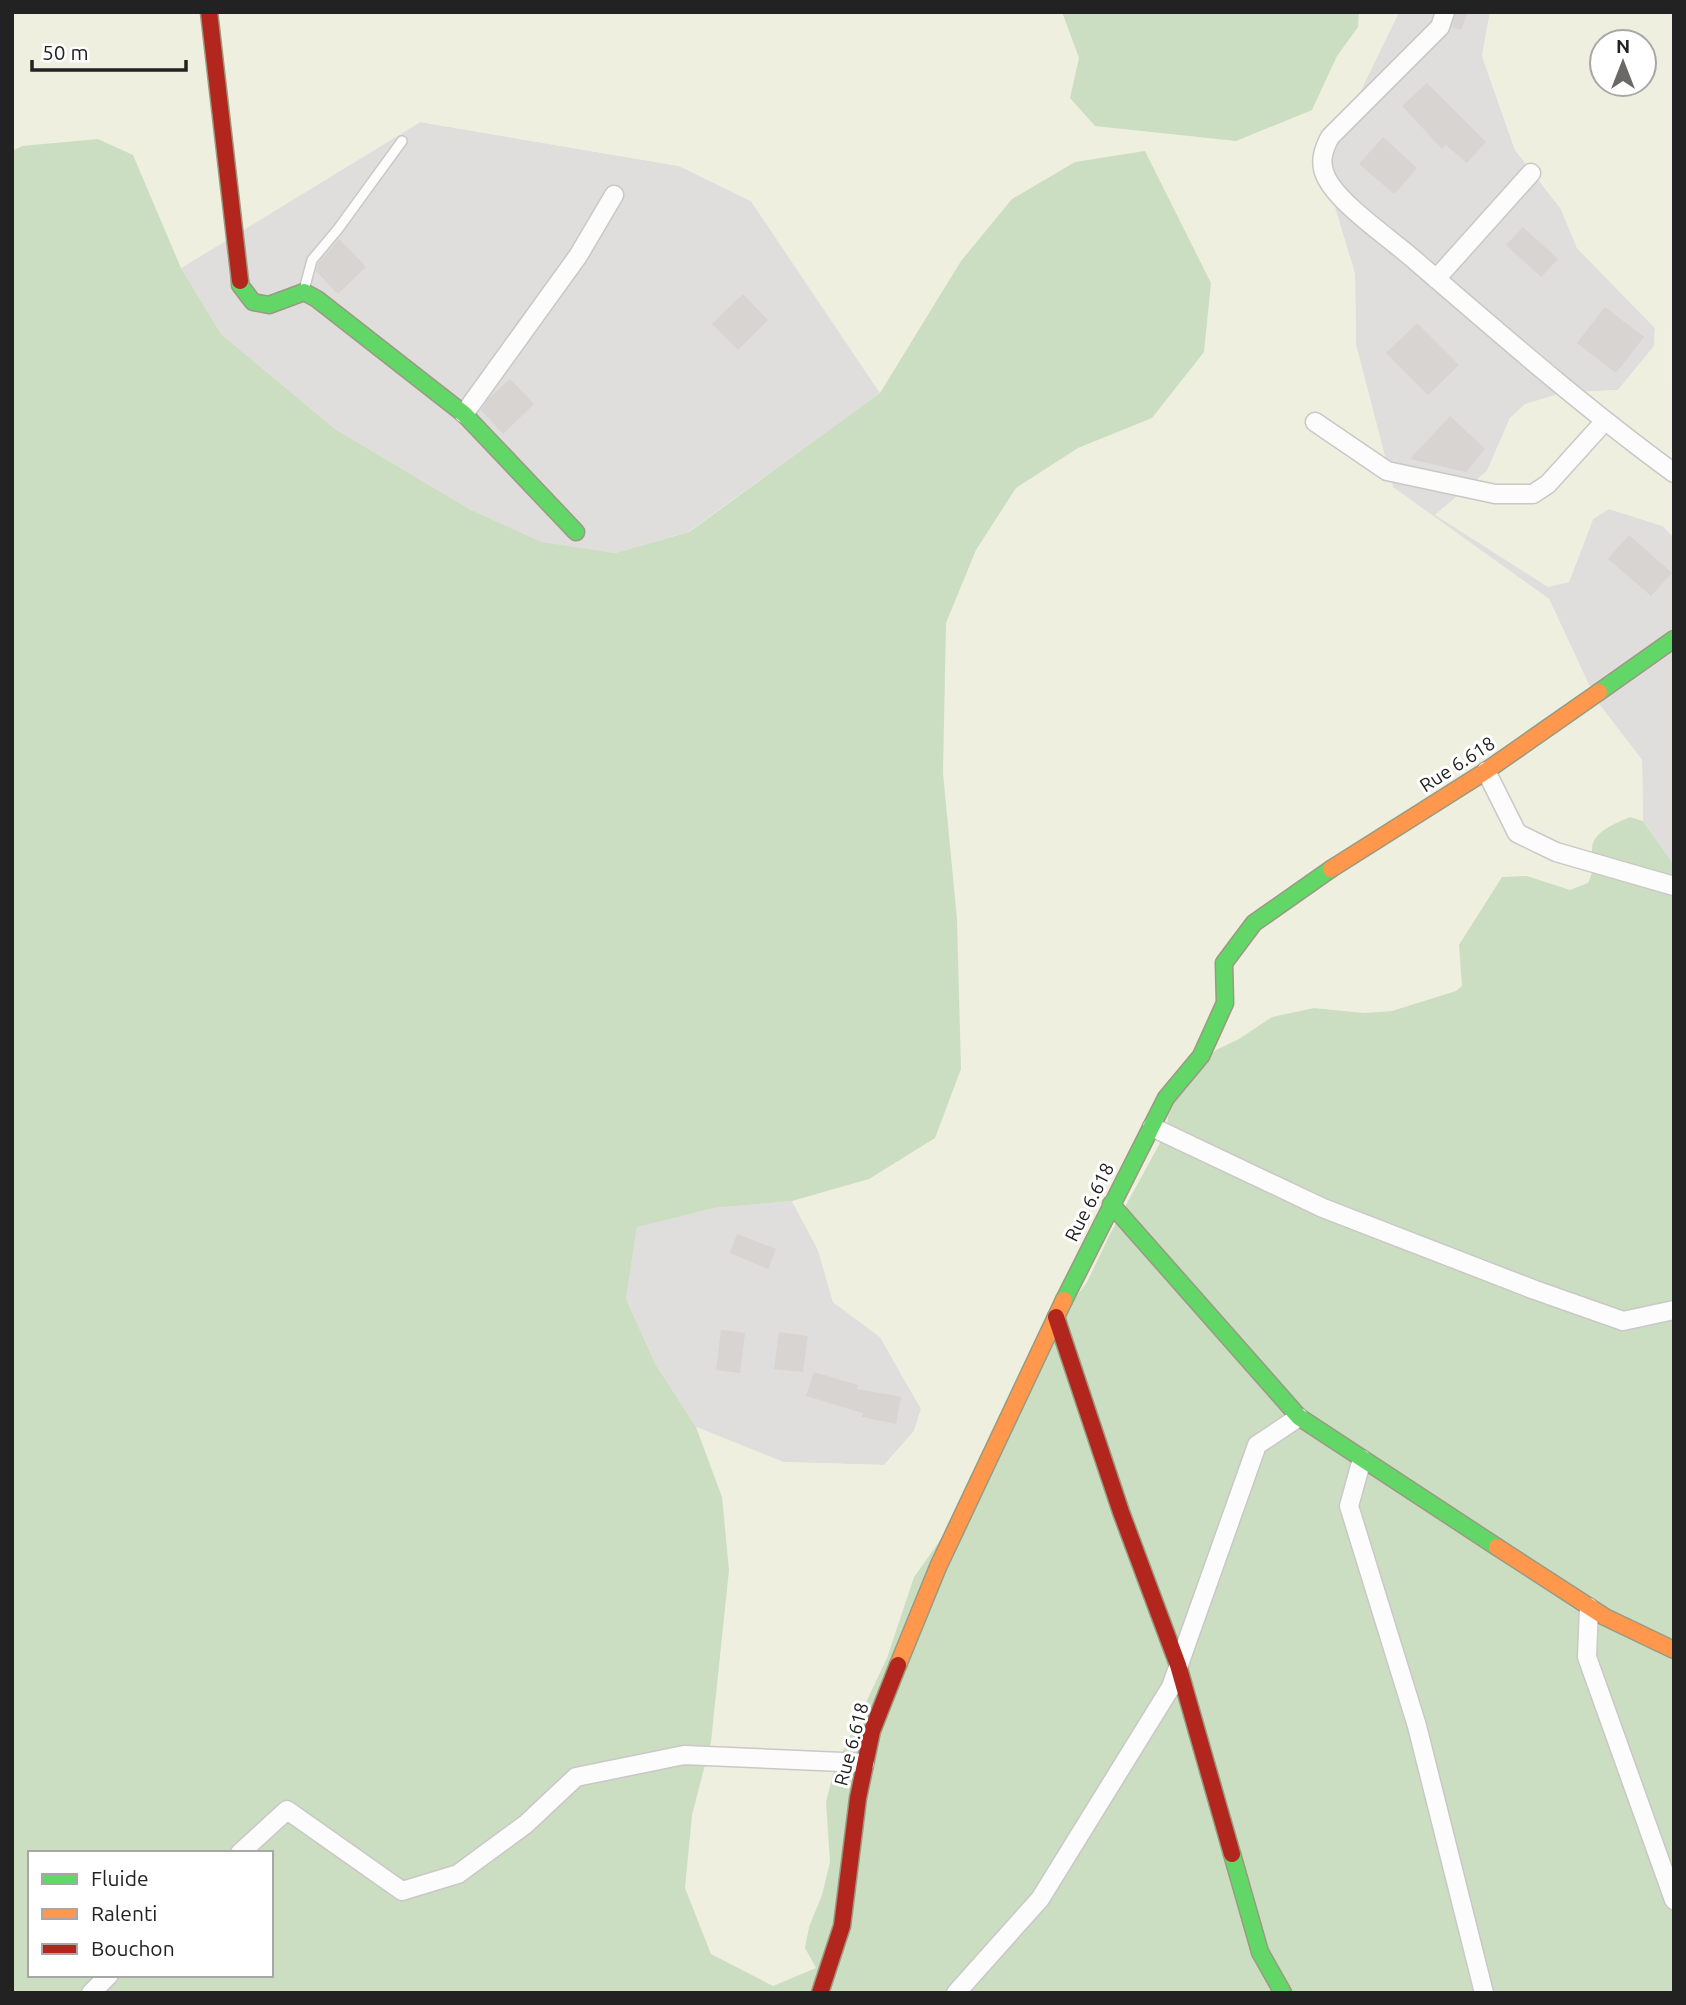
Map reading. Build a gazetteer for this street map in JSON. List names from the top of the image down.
{
  "streets": {
    "street": ["Rue 6.618"]
  },
  "legend": ["Fluide", "Ralenti", "Bouchon"],
  "scale_bar": "50 m",
  "north": "top"
}
